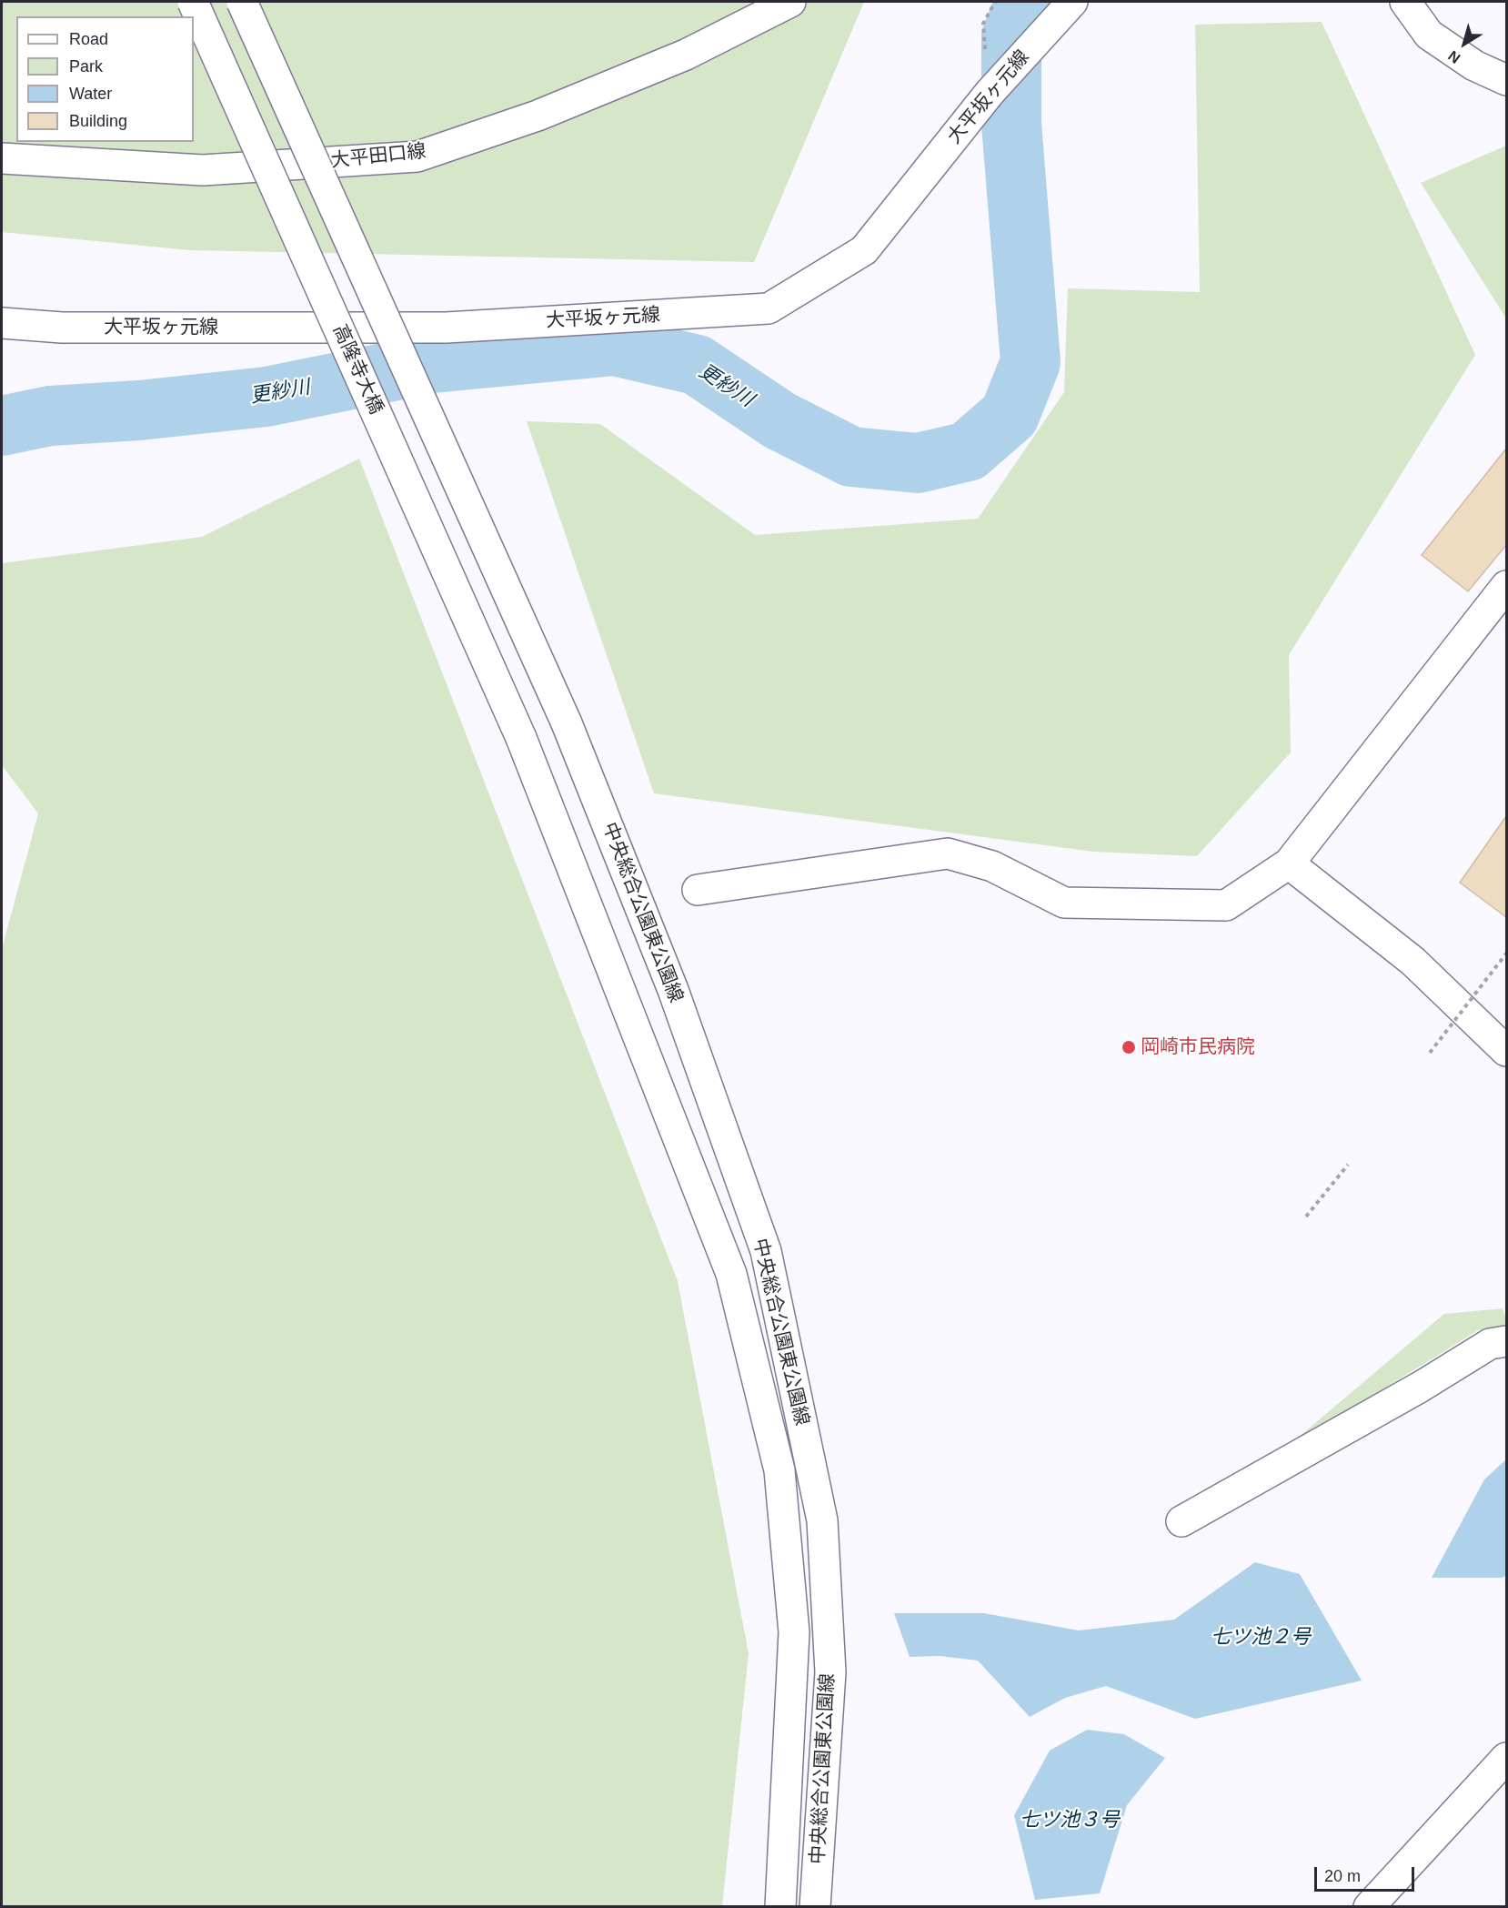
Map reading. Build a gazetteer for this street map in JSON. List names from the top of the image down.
{
  "streets": {
    "street": [
      "大平坂ヶ元線",
      "大平田口線",
      "高隆寺大橋",
      "中央総合公園東公園線"
    ]
  },
  "water": ["更紗川", "七ツ池２号", "七ツ池３号"],
  "places": ["岡崎市民病院"],
  "legend": [
    "Road",
    "Park",
    "Water",
    "Building"
  ],
  "scale_bar": "20 m",
  "north": "bottom left"
}
